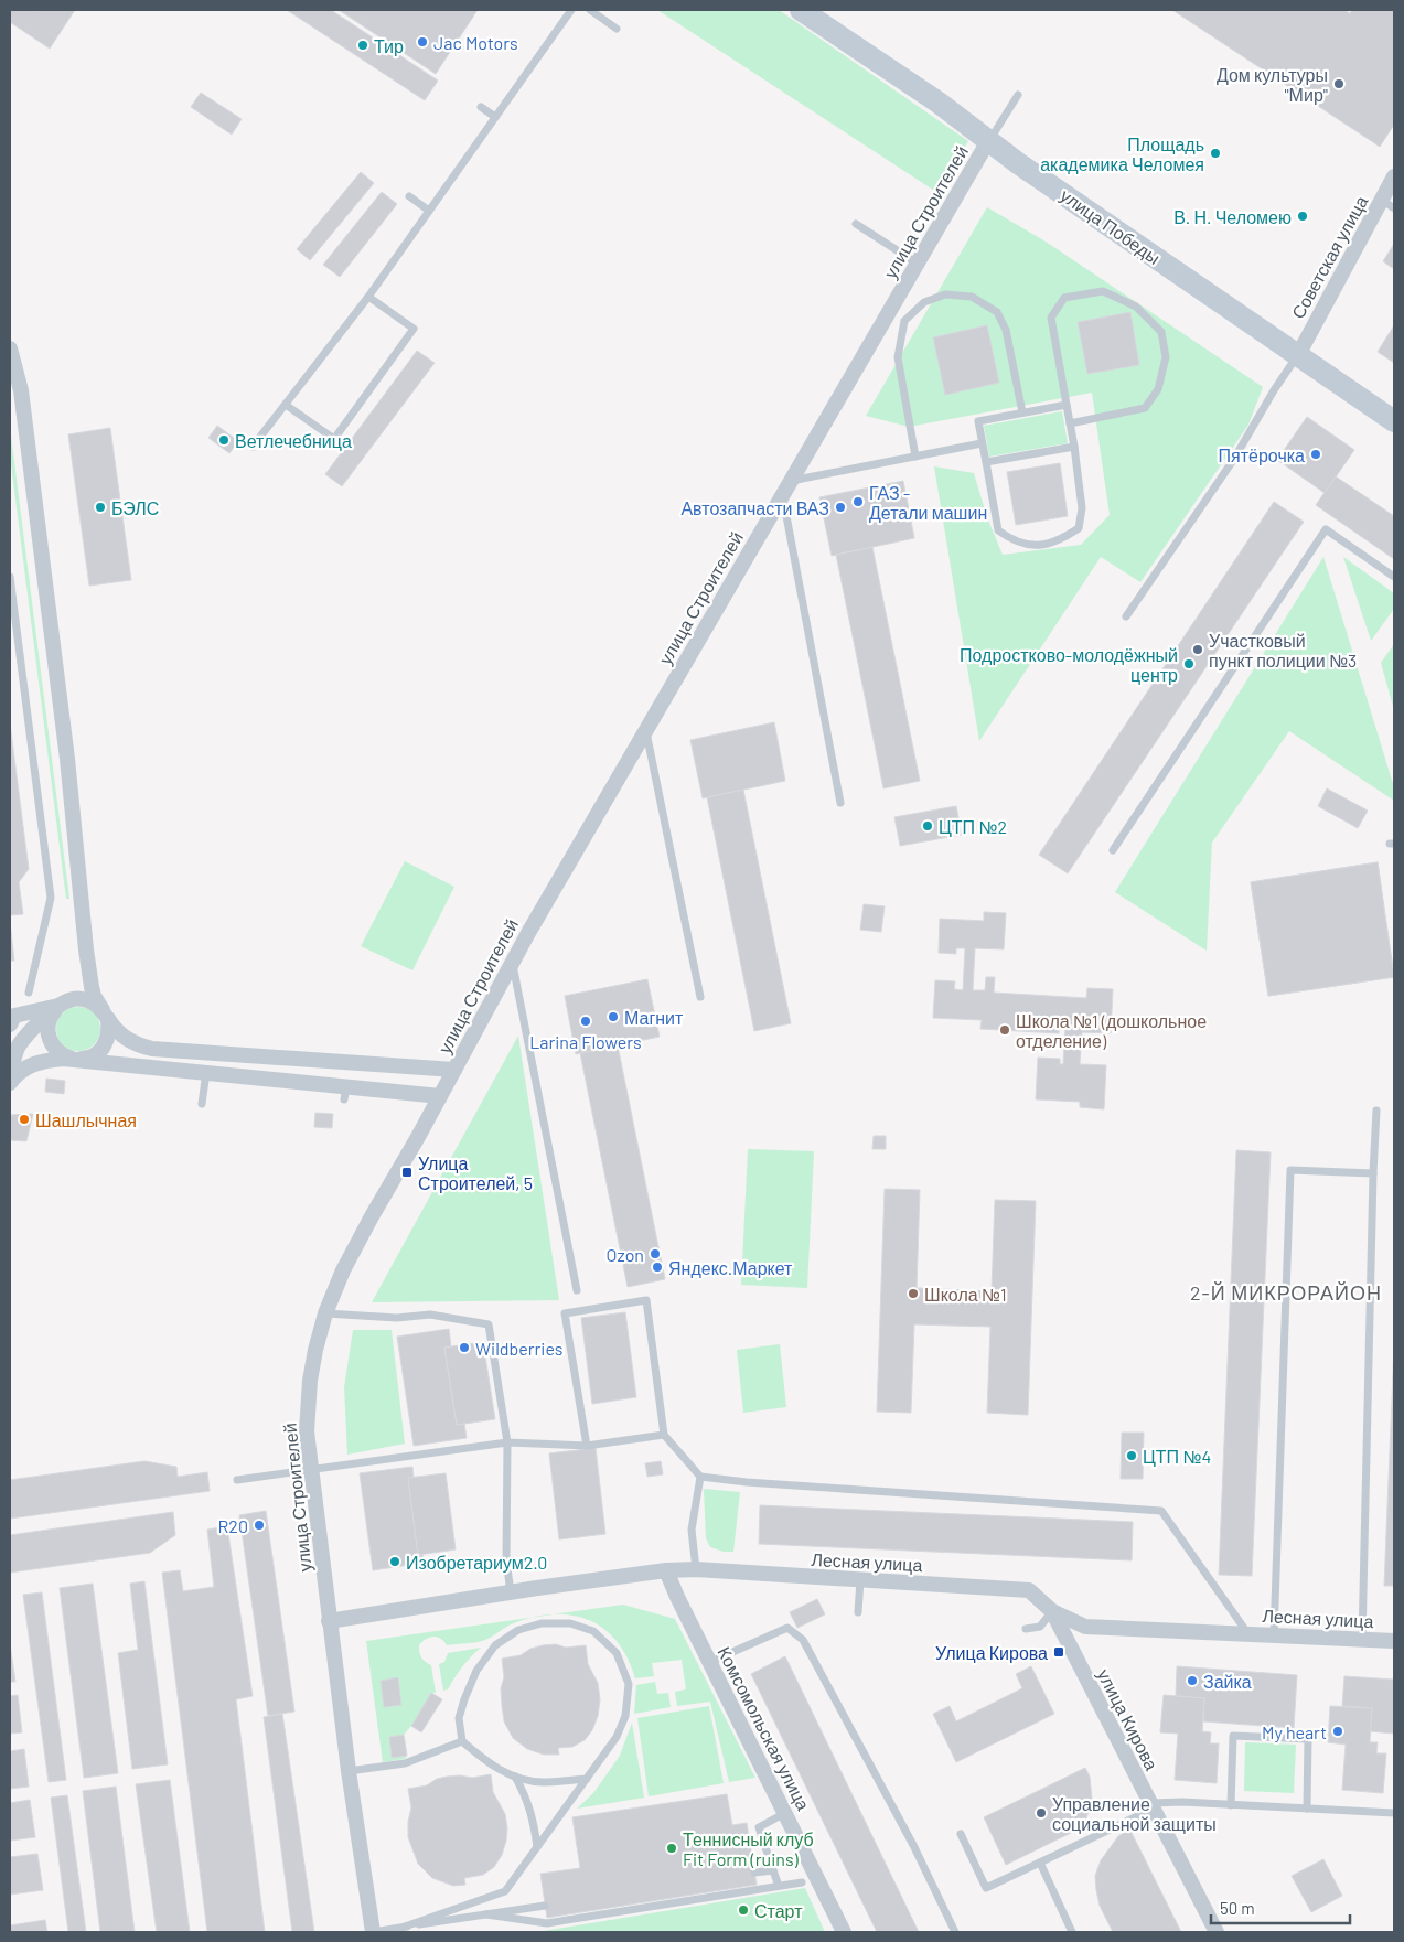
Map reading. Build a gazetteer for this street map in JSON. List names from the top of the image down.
{
  "streets": {
    "street": [
      "улица Строителей",
      "улица Победы",
      "Советская улица",
      "Лесная улица",
      "улица Кирова",
      "Комсомольская улица"
    ]
  },
  "crossings": [
    ["улица Строителей", "улица Победы"],
    ["улица Строителей", "Лесная улица"],
    ["улица Победы", "Советская улица"],
    ["Лесная улица", "улица Кирова"],
    ["Лесная улица", "Комсомольская улица"]
  ],
  "districts": ["2-Й МИКРОРАЙОН"],
  "places": {
    "other": [
      "Jac Motors",
      "Тир",
      "Дом культуры \"Мир\"",
      "Площадь академика Челомея",
      "В. Н. Челомею",
      "Ветлечебница",
      "Пятёрочка",
      "ГАЗ - Детали машин",
      "БЭЛС",
      "Автозапчасти ВАЗ",
      "Участковый пункт полиции №3",
      "Подростково-молодёжный центр",
      "ЦТП №2",
      "Магнит",
      "Larina Flowers",
      "Школа №1 (дошкольное отделение)",
      "Шашлычная",
      "Ozon",
      "Яндекс.Маркет",
      "Школа №1",
      "Wildberries",
      "ЦТП №4",
      "R20",
      "Изобретариум2.0",
      "Зайка",
      "My heart",
      "Управление социальной защиты",
      "Теннисный клуб Fit Form (ruins)",
      "Старт"
    ],
    "transit": ["Улица Строителей, 5", "Улица Кирова"]
  },
  "scale_bar": "50 m"
}
